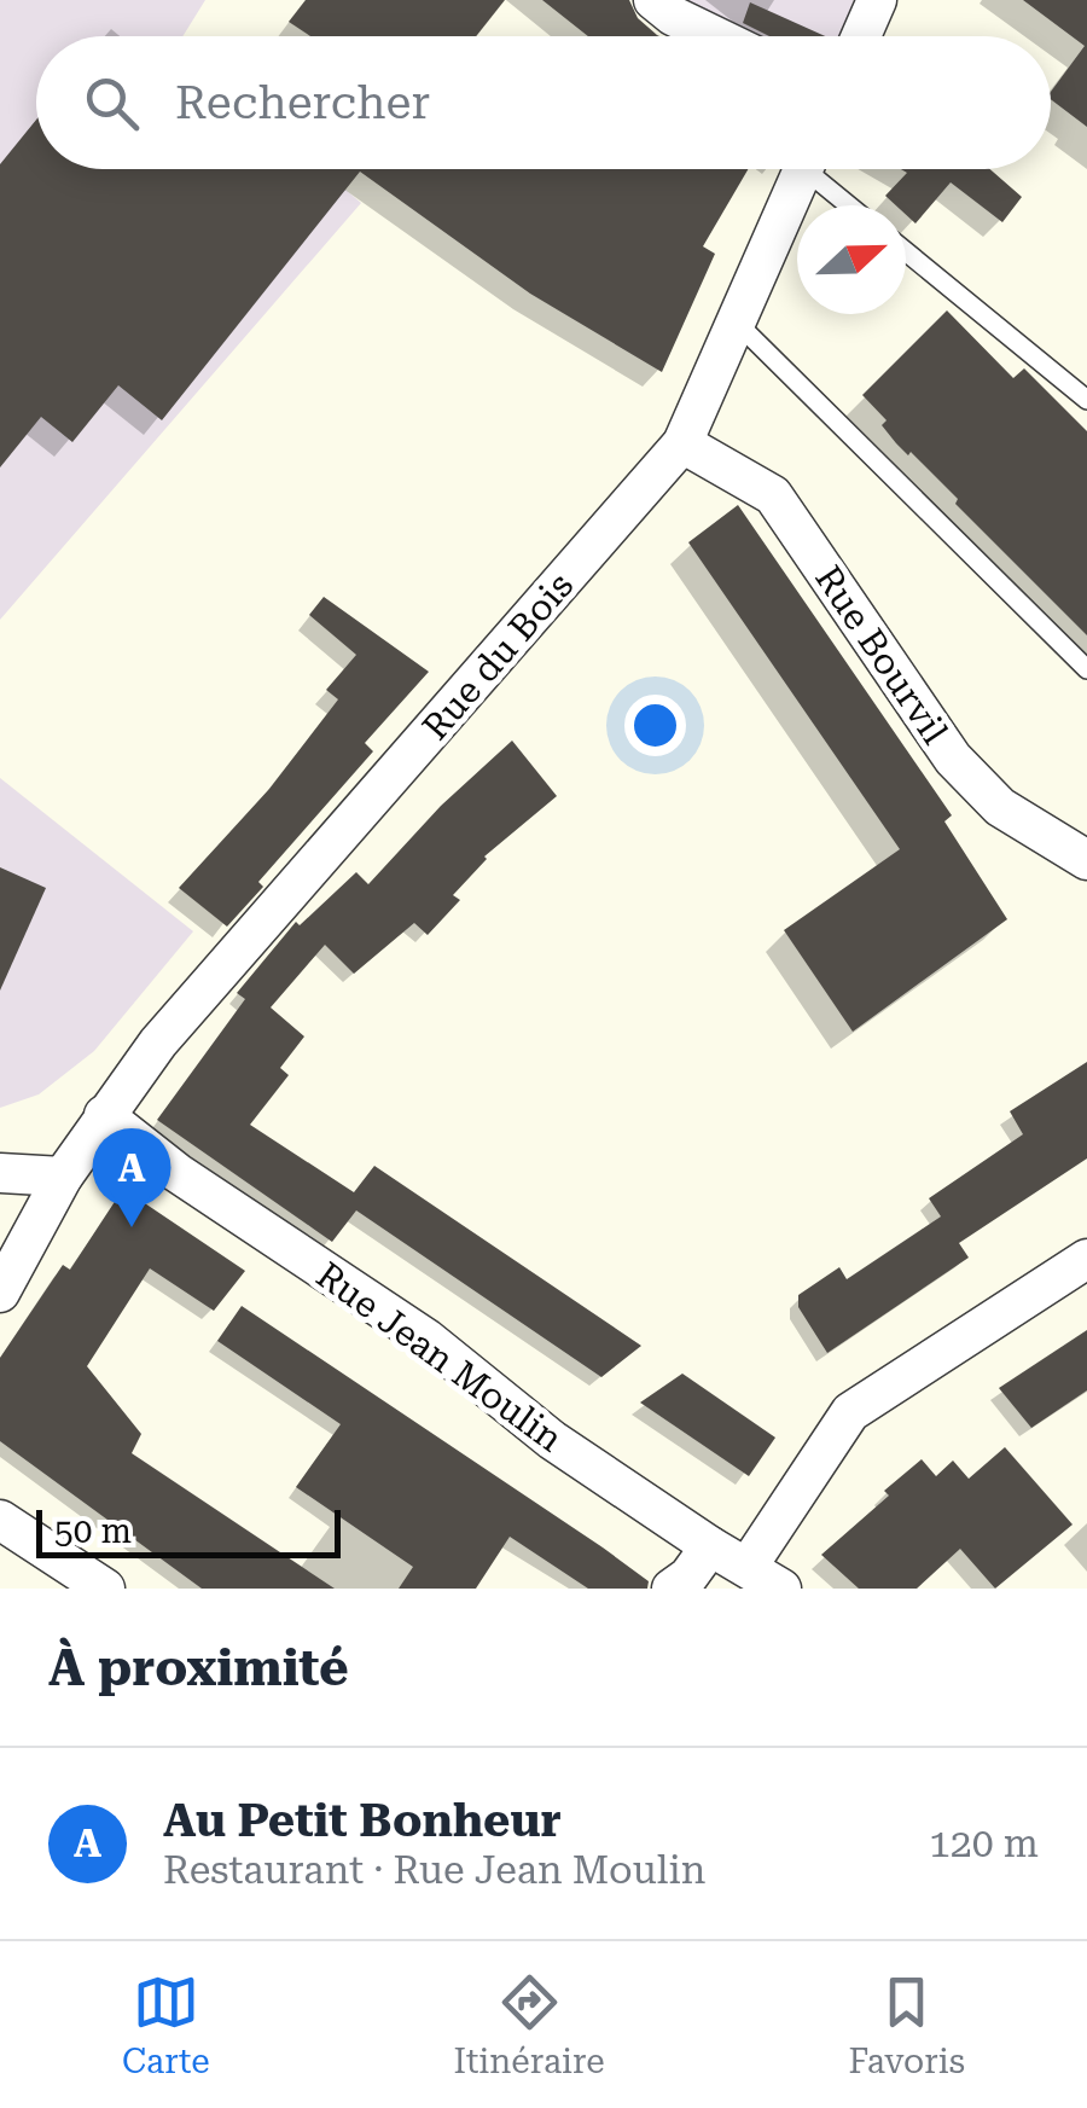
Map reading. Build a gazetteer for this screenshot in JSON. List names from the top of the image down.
{
  "streets": {
    "street": ["Rue Bourvil", "Rue du Bois", "Rue Jean Moulin"]
  },
  "crossings": [
    ["Rue Bourvil", "Rue du Bois"],
    ["Rue du Bois", "Rue Jean Moulin"]
  ],
  "scale_bar": "50 m",
  "north": "right",
  "page": {
    "search": "Rechercher",
    "pins": "A",
    "scale": "50 m",
    "heading": "À proximité",
    "list": [
      {
        "mark": "A",
        "name": "Au Petit Bonheur",
        "note": "Restaurant · Rue Jean Moulin",
        "value": "120 m"
      }
    ],
    "nav": ["Carte", "Itinéraire", "Favoris"]
  }
}
